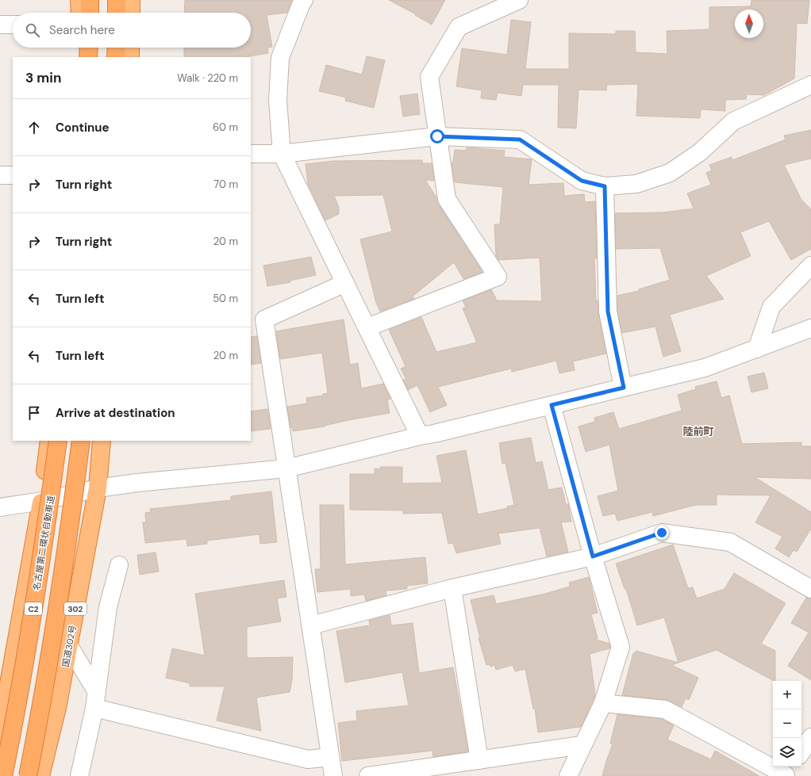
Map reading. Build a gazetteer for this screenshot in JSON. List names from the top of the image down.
{
  "streets": {
    "highway": [
      "名古屋第二環状自動車道",
      "C2",
      "302",
      "国道302号"
    ]
  },
  "districts": ["陸前町"],
  "north": "top",
  "page": {
    "search": "Search here",
    "heading": ["3 min", "Walk · 220 m"],
    "list": [
      ["Continue", "60 m"],
      ["Turn right", "70 m"],
      ["Turn right", "20 m"],
      ["Turn left", "50 m"],
      ["Turn left", "20 m"],
      "Arrive at destination"
    ],
    "map_buttons": ["+", "−"]
  }
}
